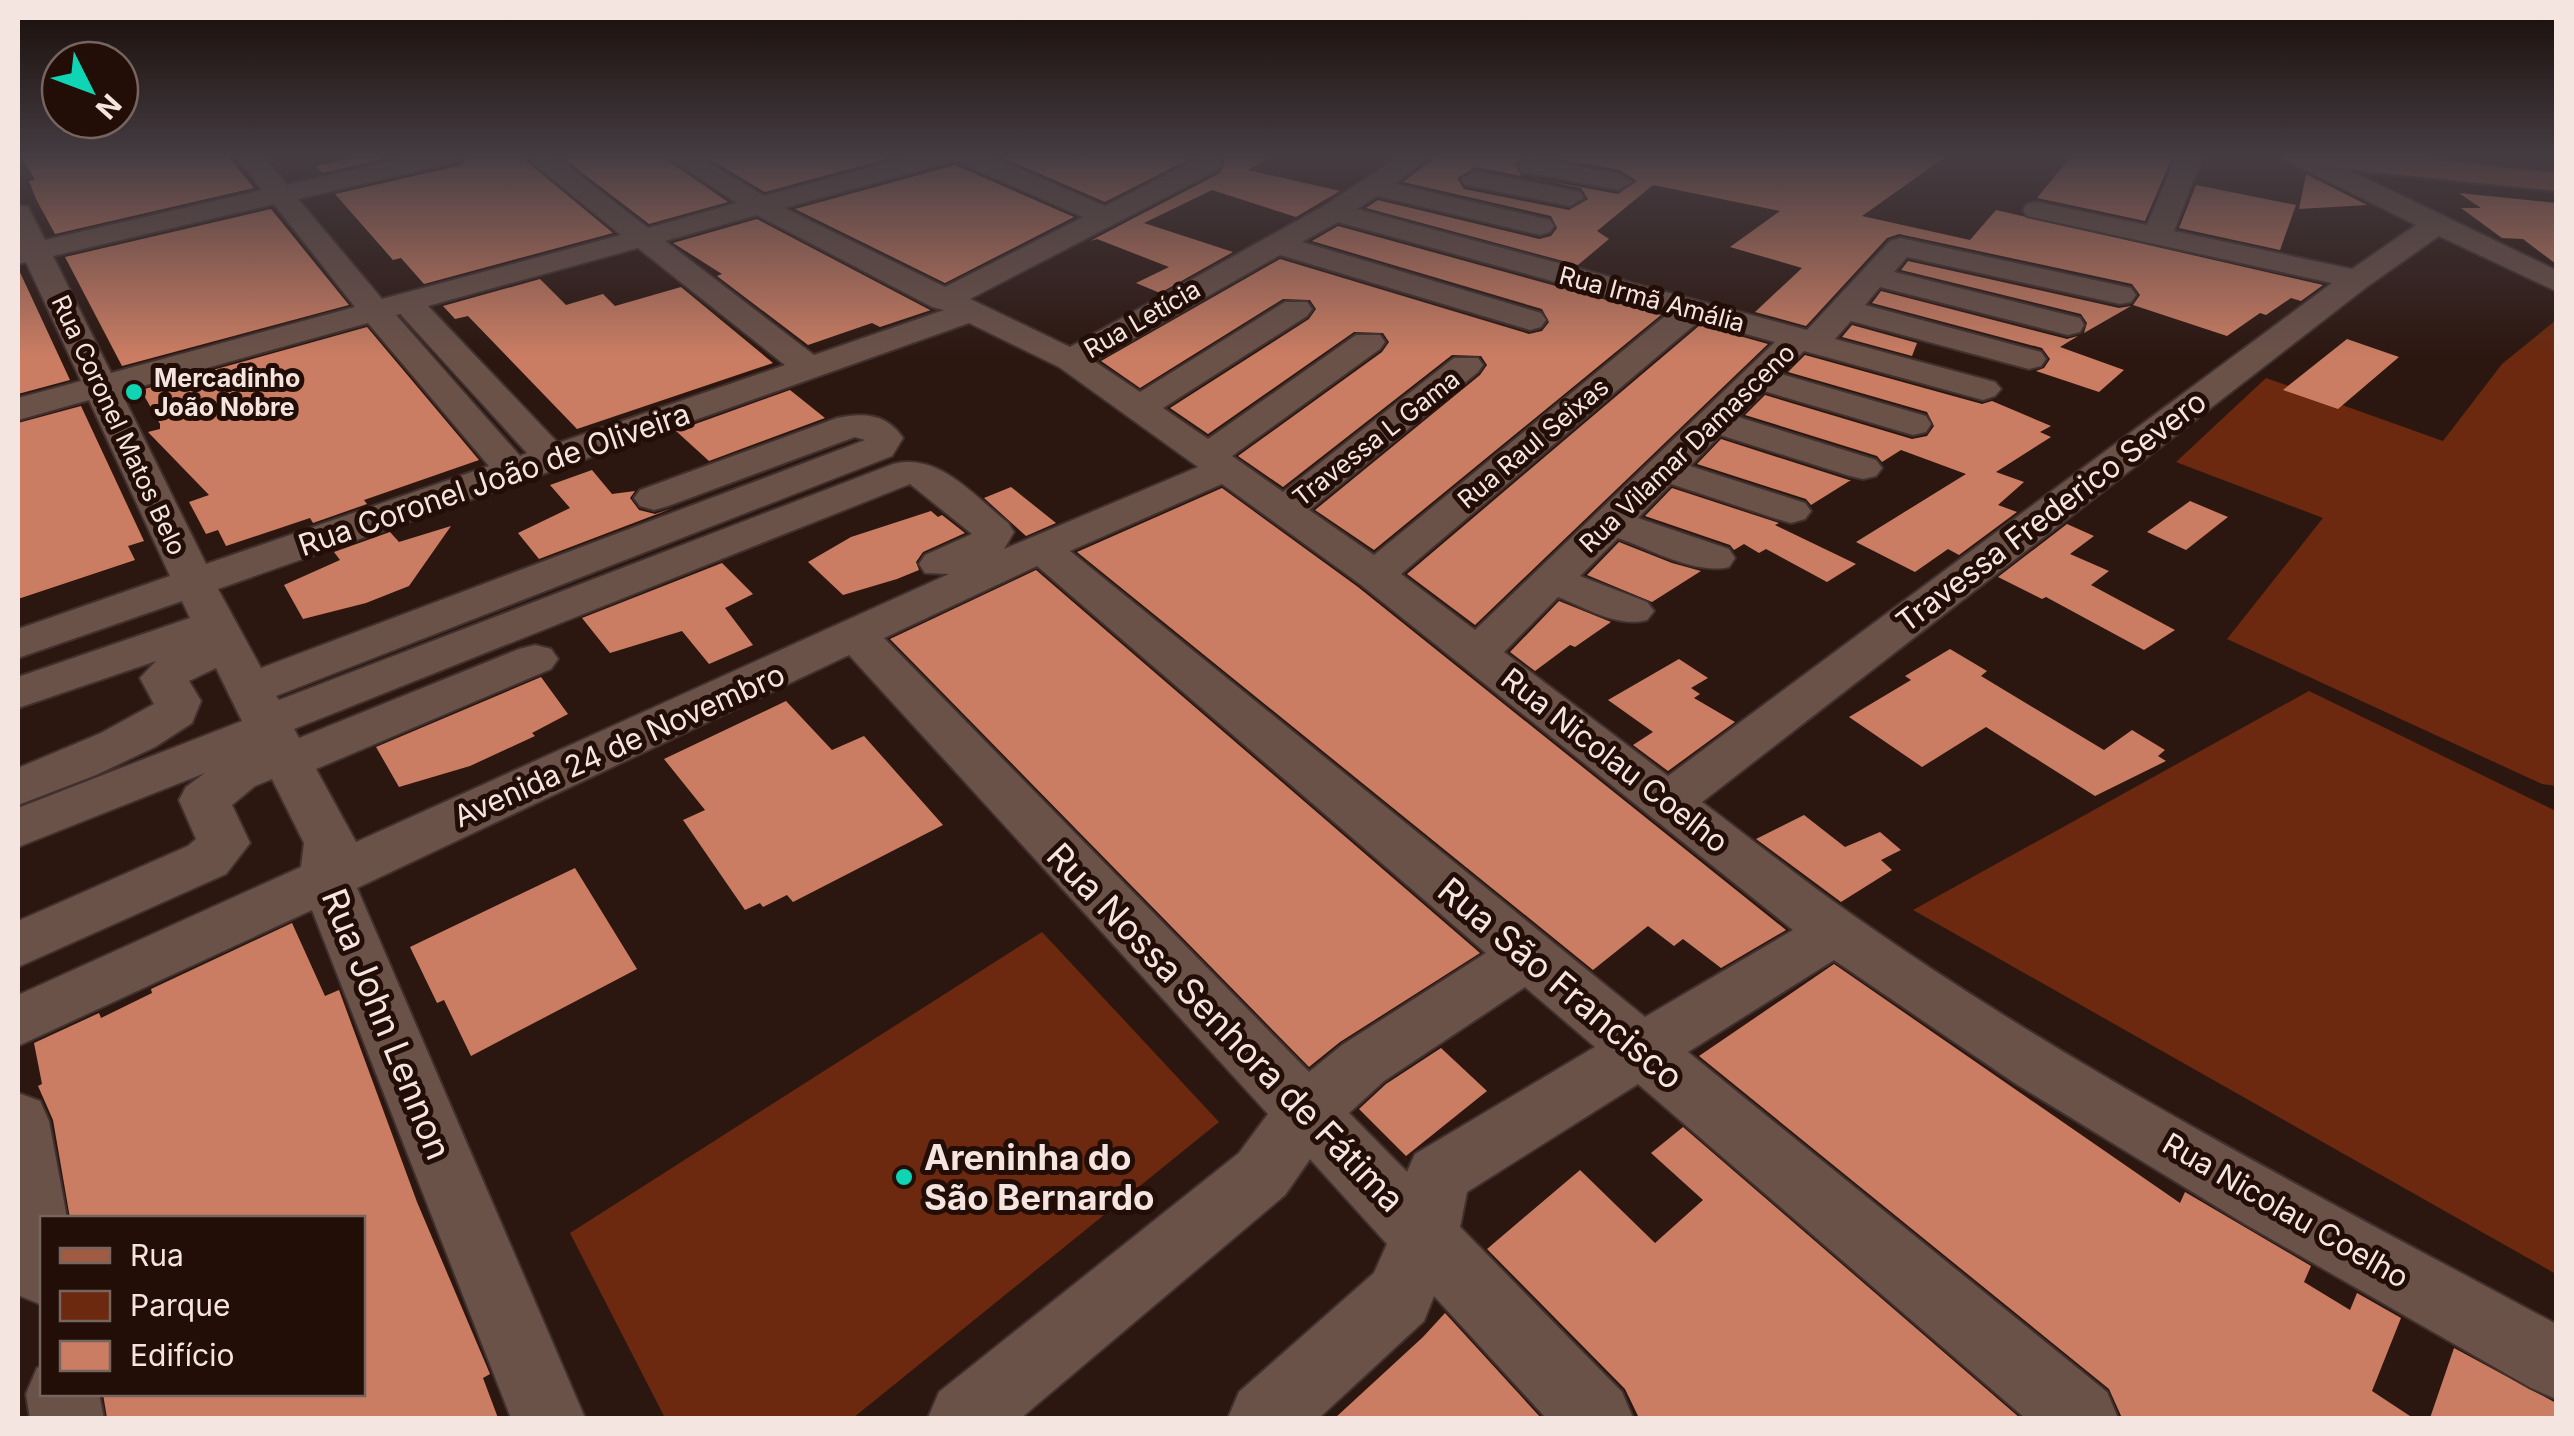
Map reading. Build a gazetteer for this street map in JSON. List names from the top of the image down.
{
  "streets": {
    "street": [
      "Rua Irmã Amália",
      "Rua Letícia",
      "Rua Coronel Matos Belo",
      "Travessa L Gama",
      "Rua Raul Seixas",
      "Rua Vilamar Damasceno",
      "Rua Coronel João de Oliveira",
      "Travessa Frederico Severo",
      "Avenida 24 de Novembro",
      "Rua Nicolau Coelho",
      "Rua São Francisco",
      "Rua John Lennon",
      "Rua Nossa Senhora de Fátima"
    ]
  },
  "crossings": [
    ["Rua Irmã Amália", "Rua Raul Seixas"],
    ["Rua Irmã Amália", "Rua Vilamar Damasceno"],
    ["Rua Letícia", "Rua Nicolau Coelho"],
    ["Rua Coronel Matos Belo", "Rua Coronel João de Oliveira"],
    ["Rua Coronel Matos Belo", "Rua John Lennon"],
    ["Travessa L Gama", "Rua Nicolau Coelho"],
    ["Rua Raul Seixas", "Rua Nicolau Coelho"],
    ["Rua Vilamar Damasceno", "Rua Nicolau Coelho"],
    ["Rua Coronel João de Oliveira", "Rua Nicolau Coelho"],
    ["Rua Coronel João de Oliveira", "Rua John Lennon"],
    ["Travessa Frederico Severo", "Rua Nicolau Coelho"],
    ["Avenida 24 de Novembro", "Rua Nicolau Coelho"],
    ["Avenida 24 de Novembro", "Rua São Francisco"],
    ["Avenida 24 de Novembro", "Rua John Lennon"],
    ["Avenida 24 de Novembro", "Rua Nossa Senhora de Fátima"]
  ],
  "places": ["Mercadinho João Nobre", "Areninha do São Bernardo"],
  "legend": ["Rua", "Parque", "Edifício"],
  "north": "bottom right"
}
